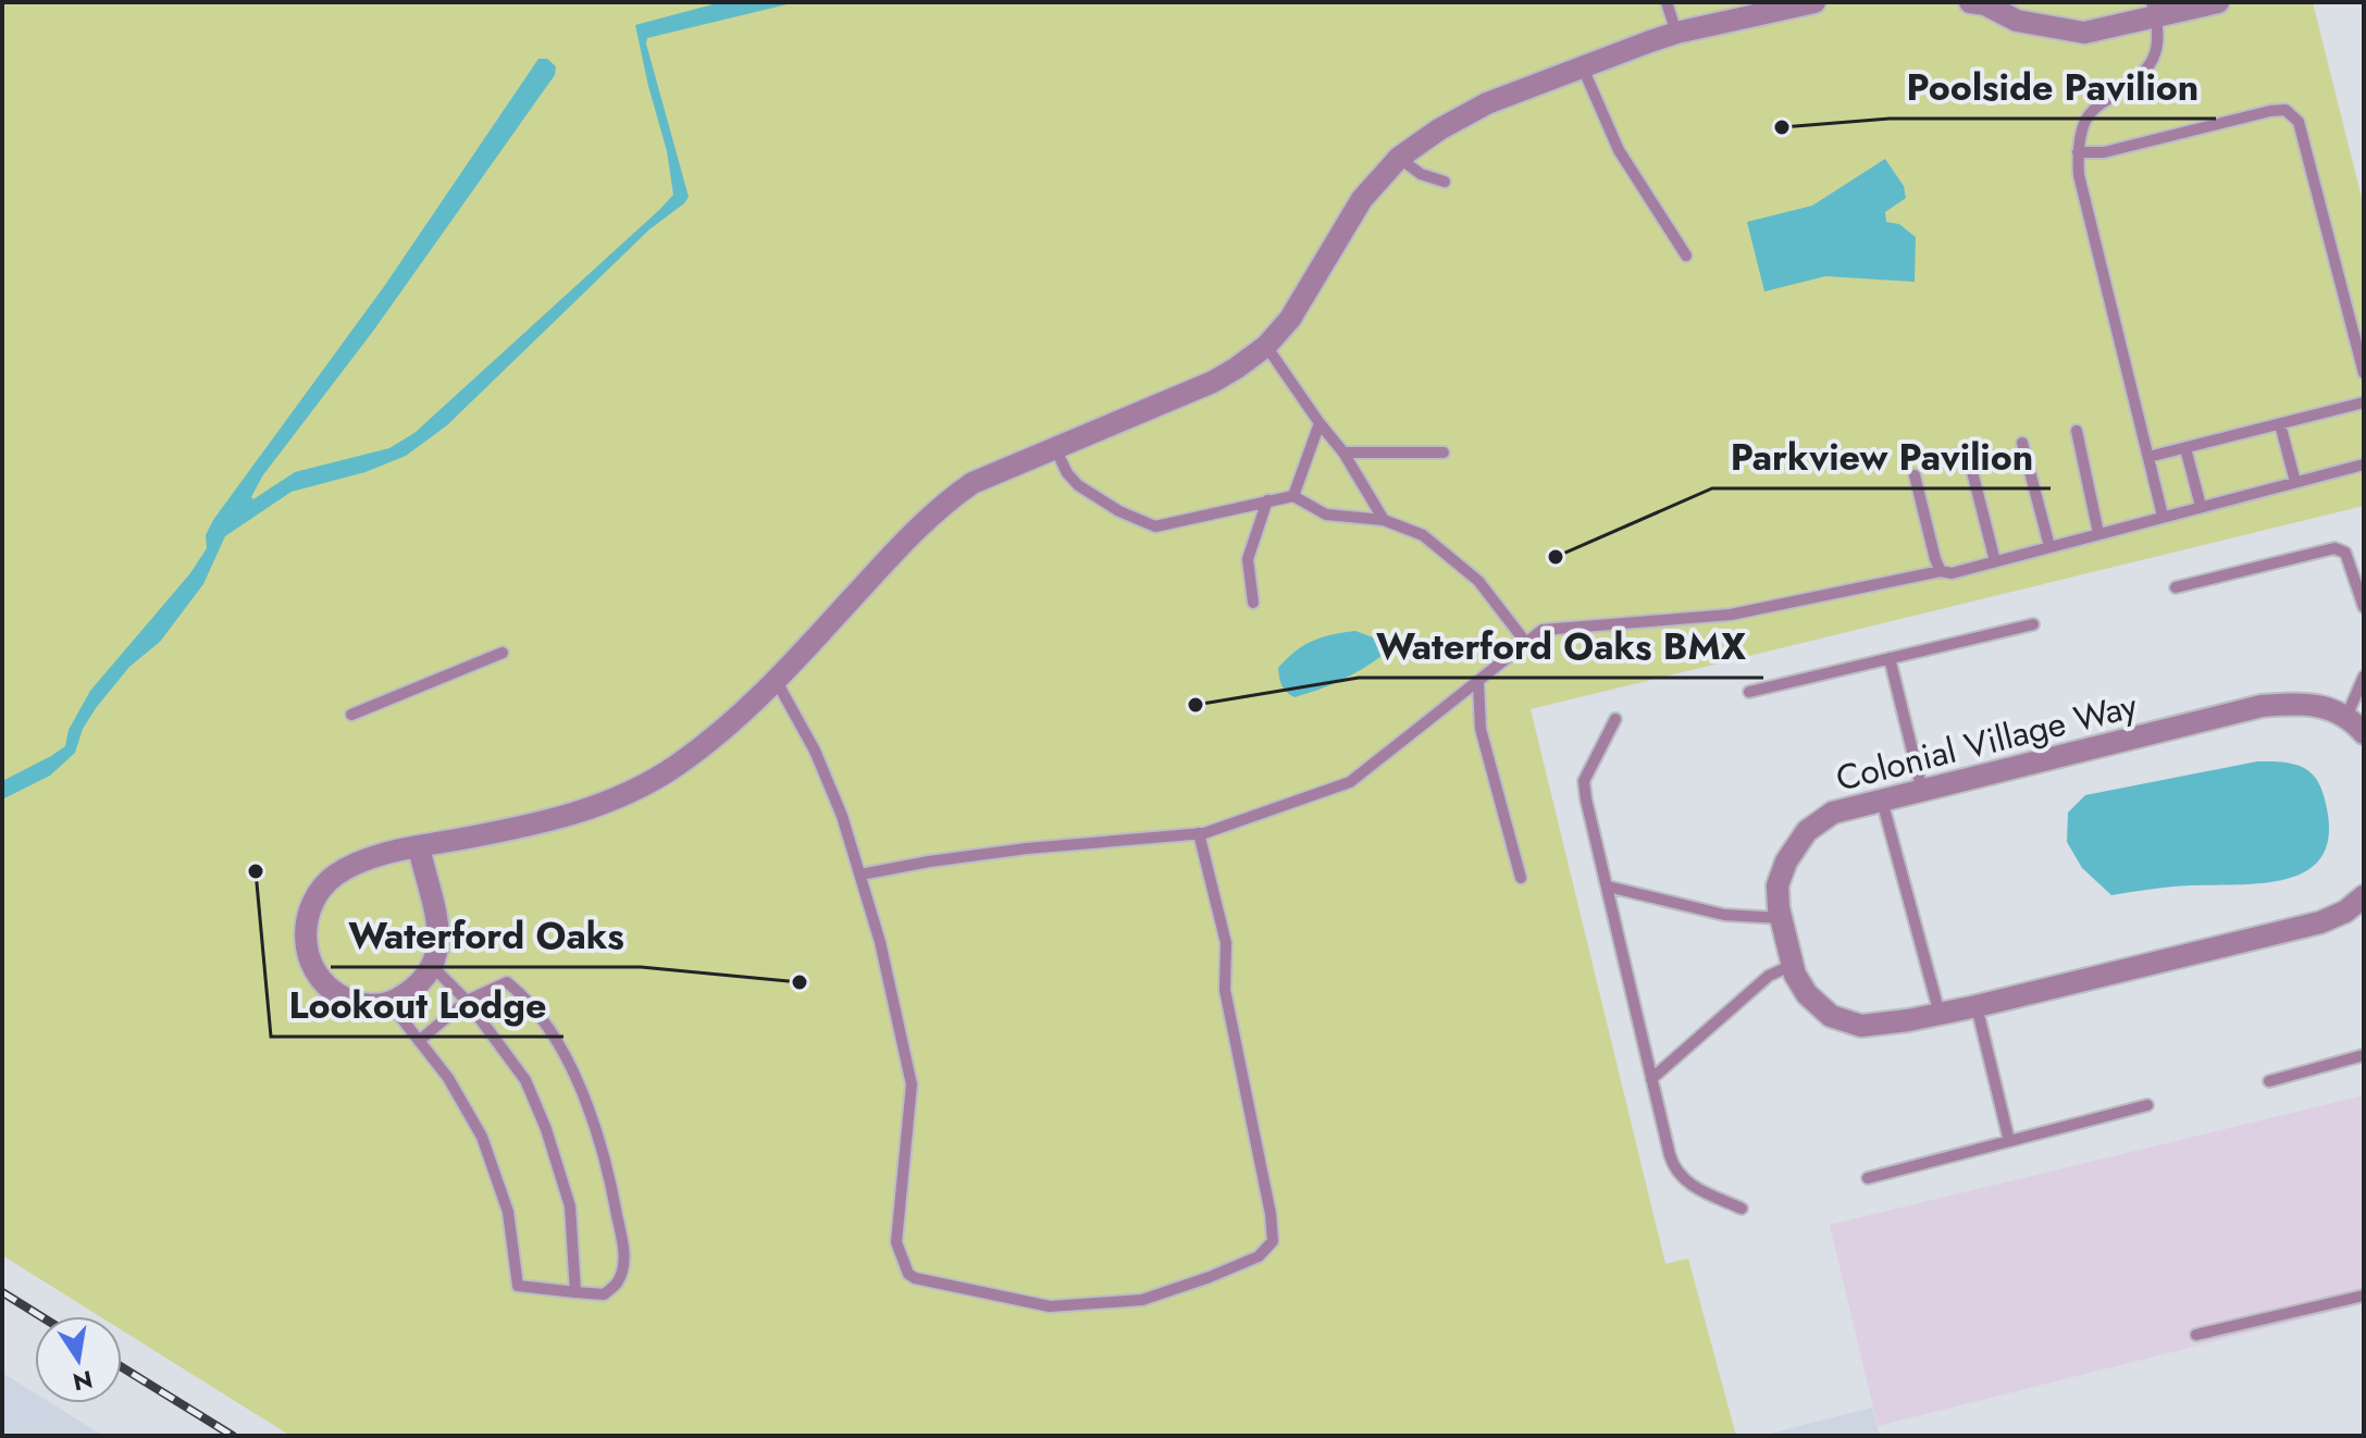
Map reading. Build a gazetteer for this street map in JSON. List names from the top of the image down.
{
  "streets": {
    "street": ["Colonial Village Way"]
  },
  "places": [
    "Poolside Pavilion",
    "Parkview Pavilion",
    "Waterford Oaks BMX",
    "Lookout Lodge",
    "Waterford Oaks"
  ],
  "north": "bottom"
}
